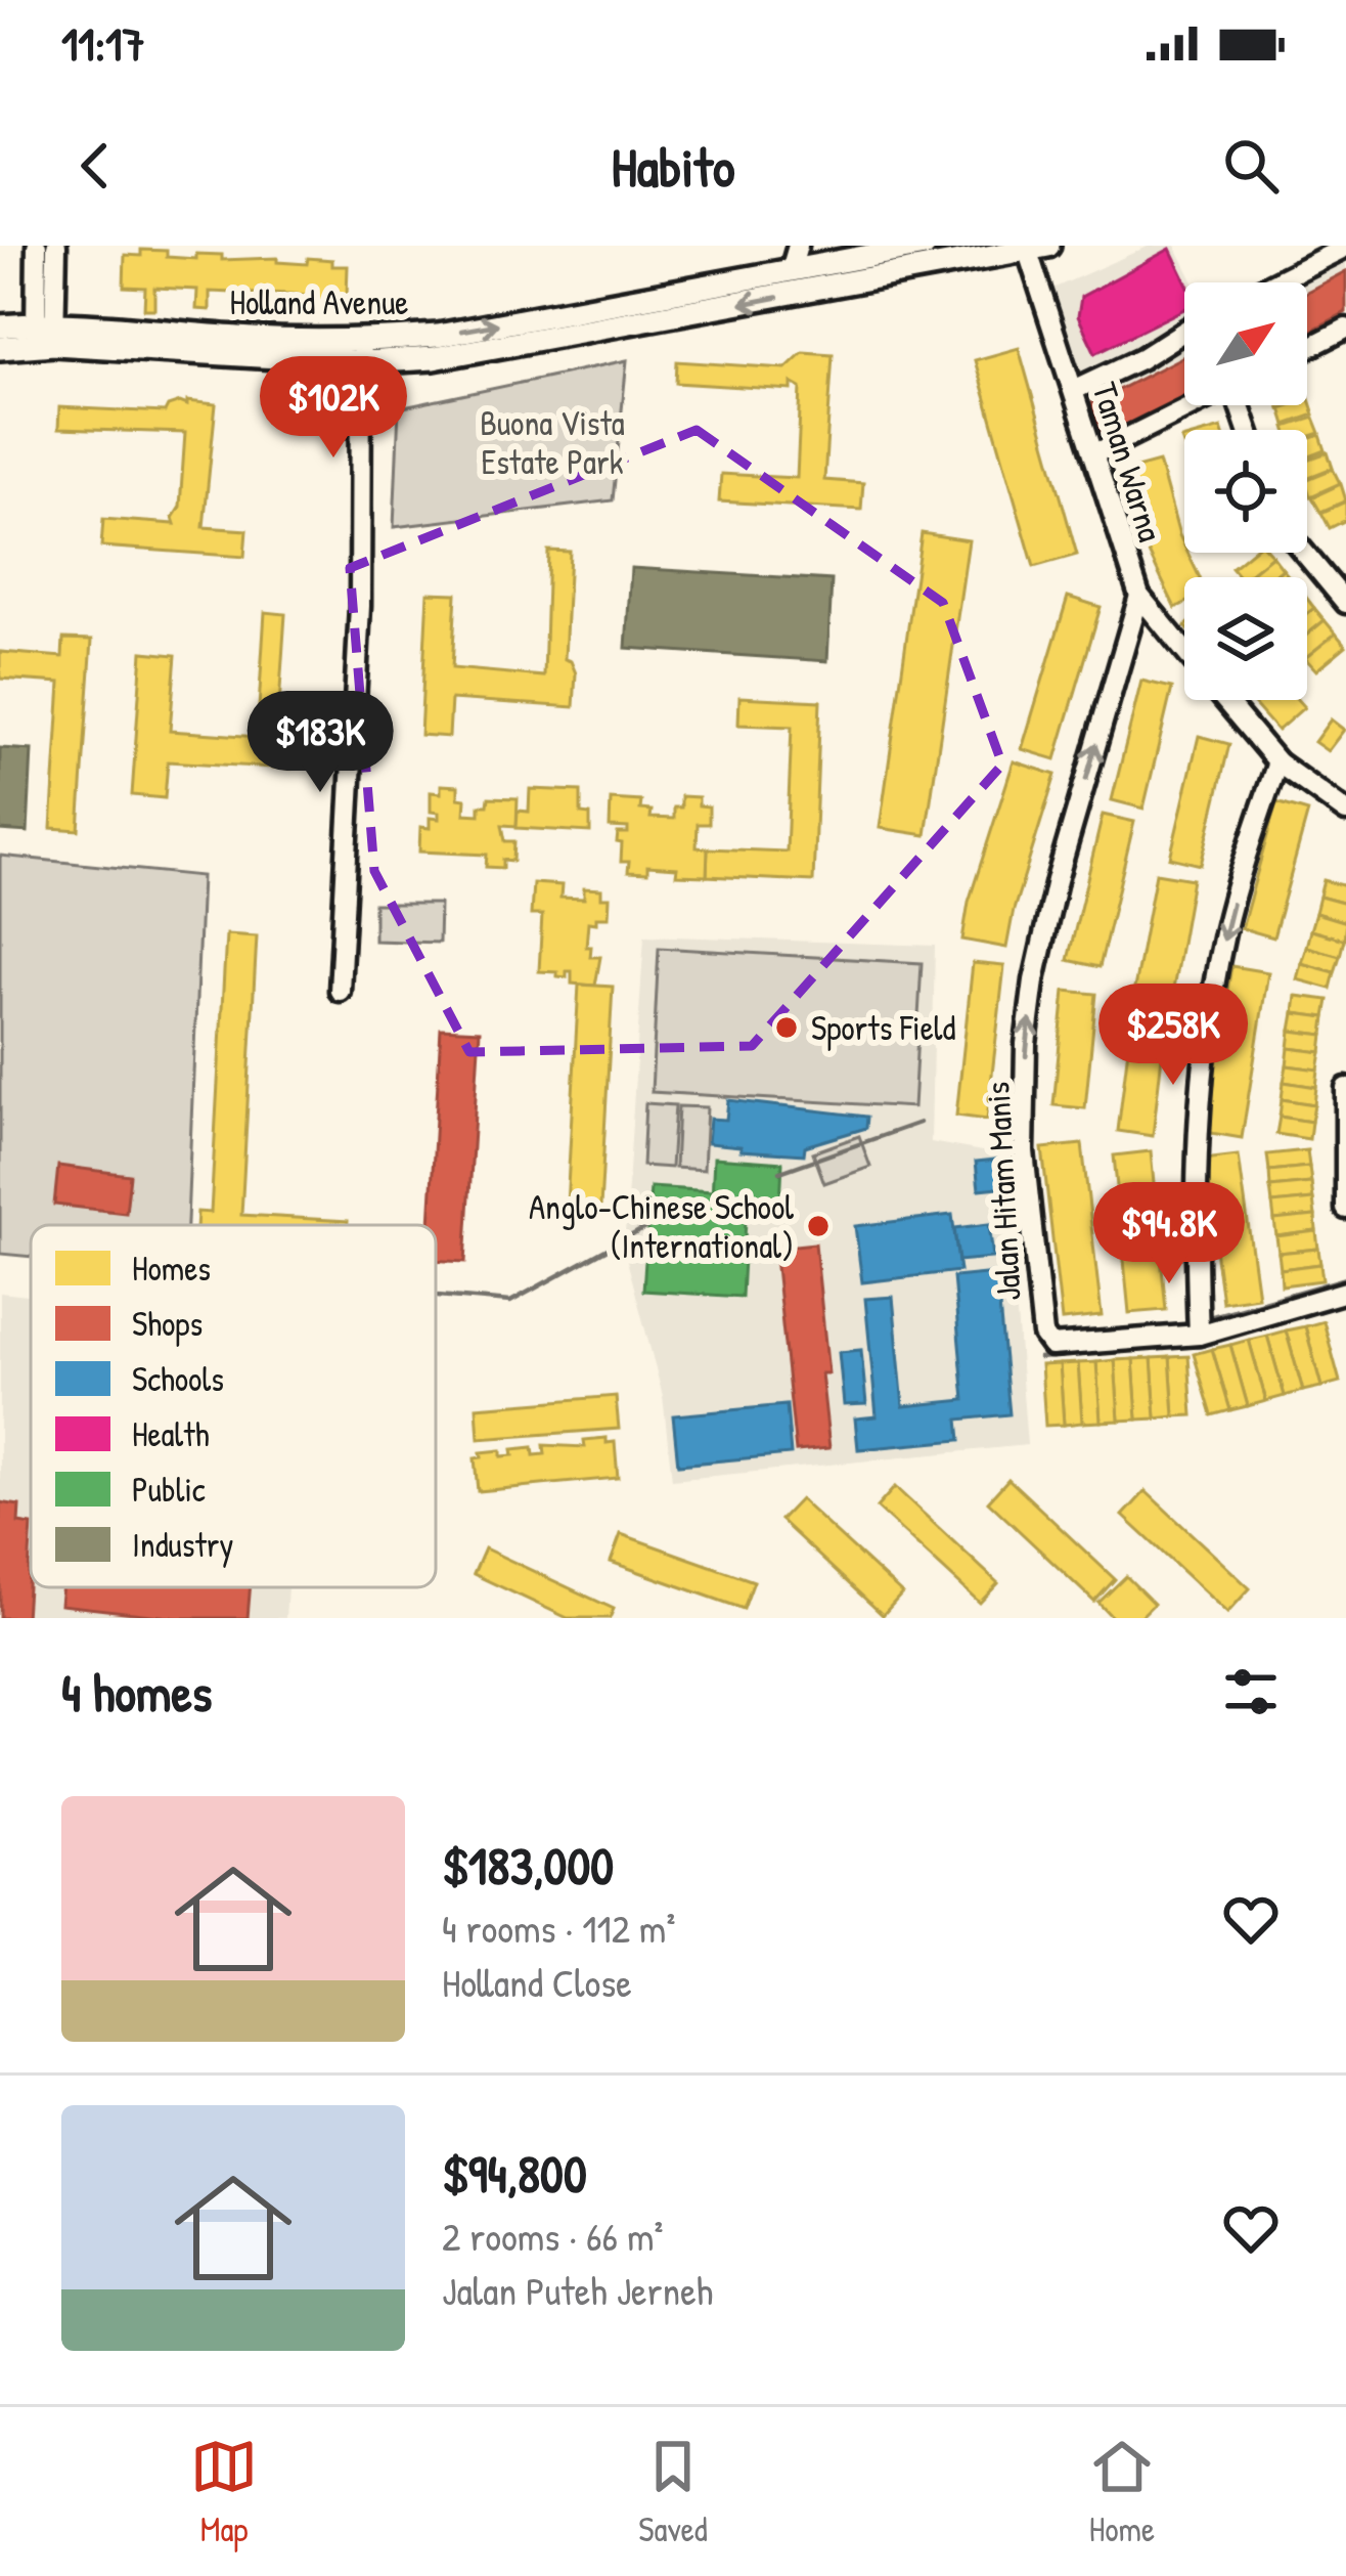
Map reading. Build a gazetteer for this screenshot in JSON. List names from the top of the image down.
{
  "streets": {
    "street": ["Holland Avenue", "Taman Warna", "Jalan Hitam Manis"]
  },
  "crossings": [
    ["Holland Avenue", "Taman Warna"],
    ["Taman Warna", "Jalan Hitam Manis"]
  ],
  "one_way": ["Jalan Hitam Manis"],
  "parks": ["Buona Vista Estate Park"],
  "places": ["Sports Field", "Anglo-Chinese School (International)"],
  "legend": [
    "Homes",
    "Shops",
    "Schools",
    "Health",
    "Public",
    "Industry"
  ],
  "north": "top right",
  "page": {
    "status": "11:17",
    "header": "Habito",
    "price": [
      "$102K",
      "$183K",
      "$258K",
      "$94.8K"
    ],
    "heading": "4 homes",
    "list": [
      {
        "name": "$183,000",
        "note": "4 rooms · 112 m² · Holland Close"
      },
      {
        "name": "$94,800",
        "note": "2 rooms · 66 m² · Jalan Puteh Jerneh"
      }
    ],
    "tabs": ["Map", "Saved", "Home"]
  }
}
